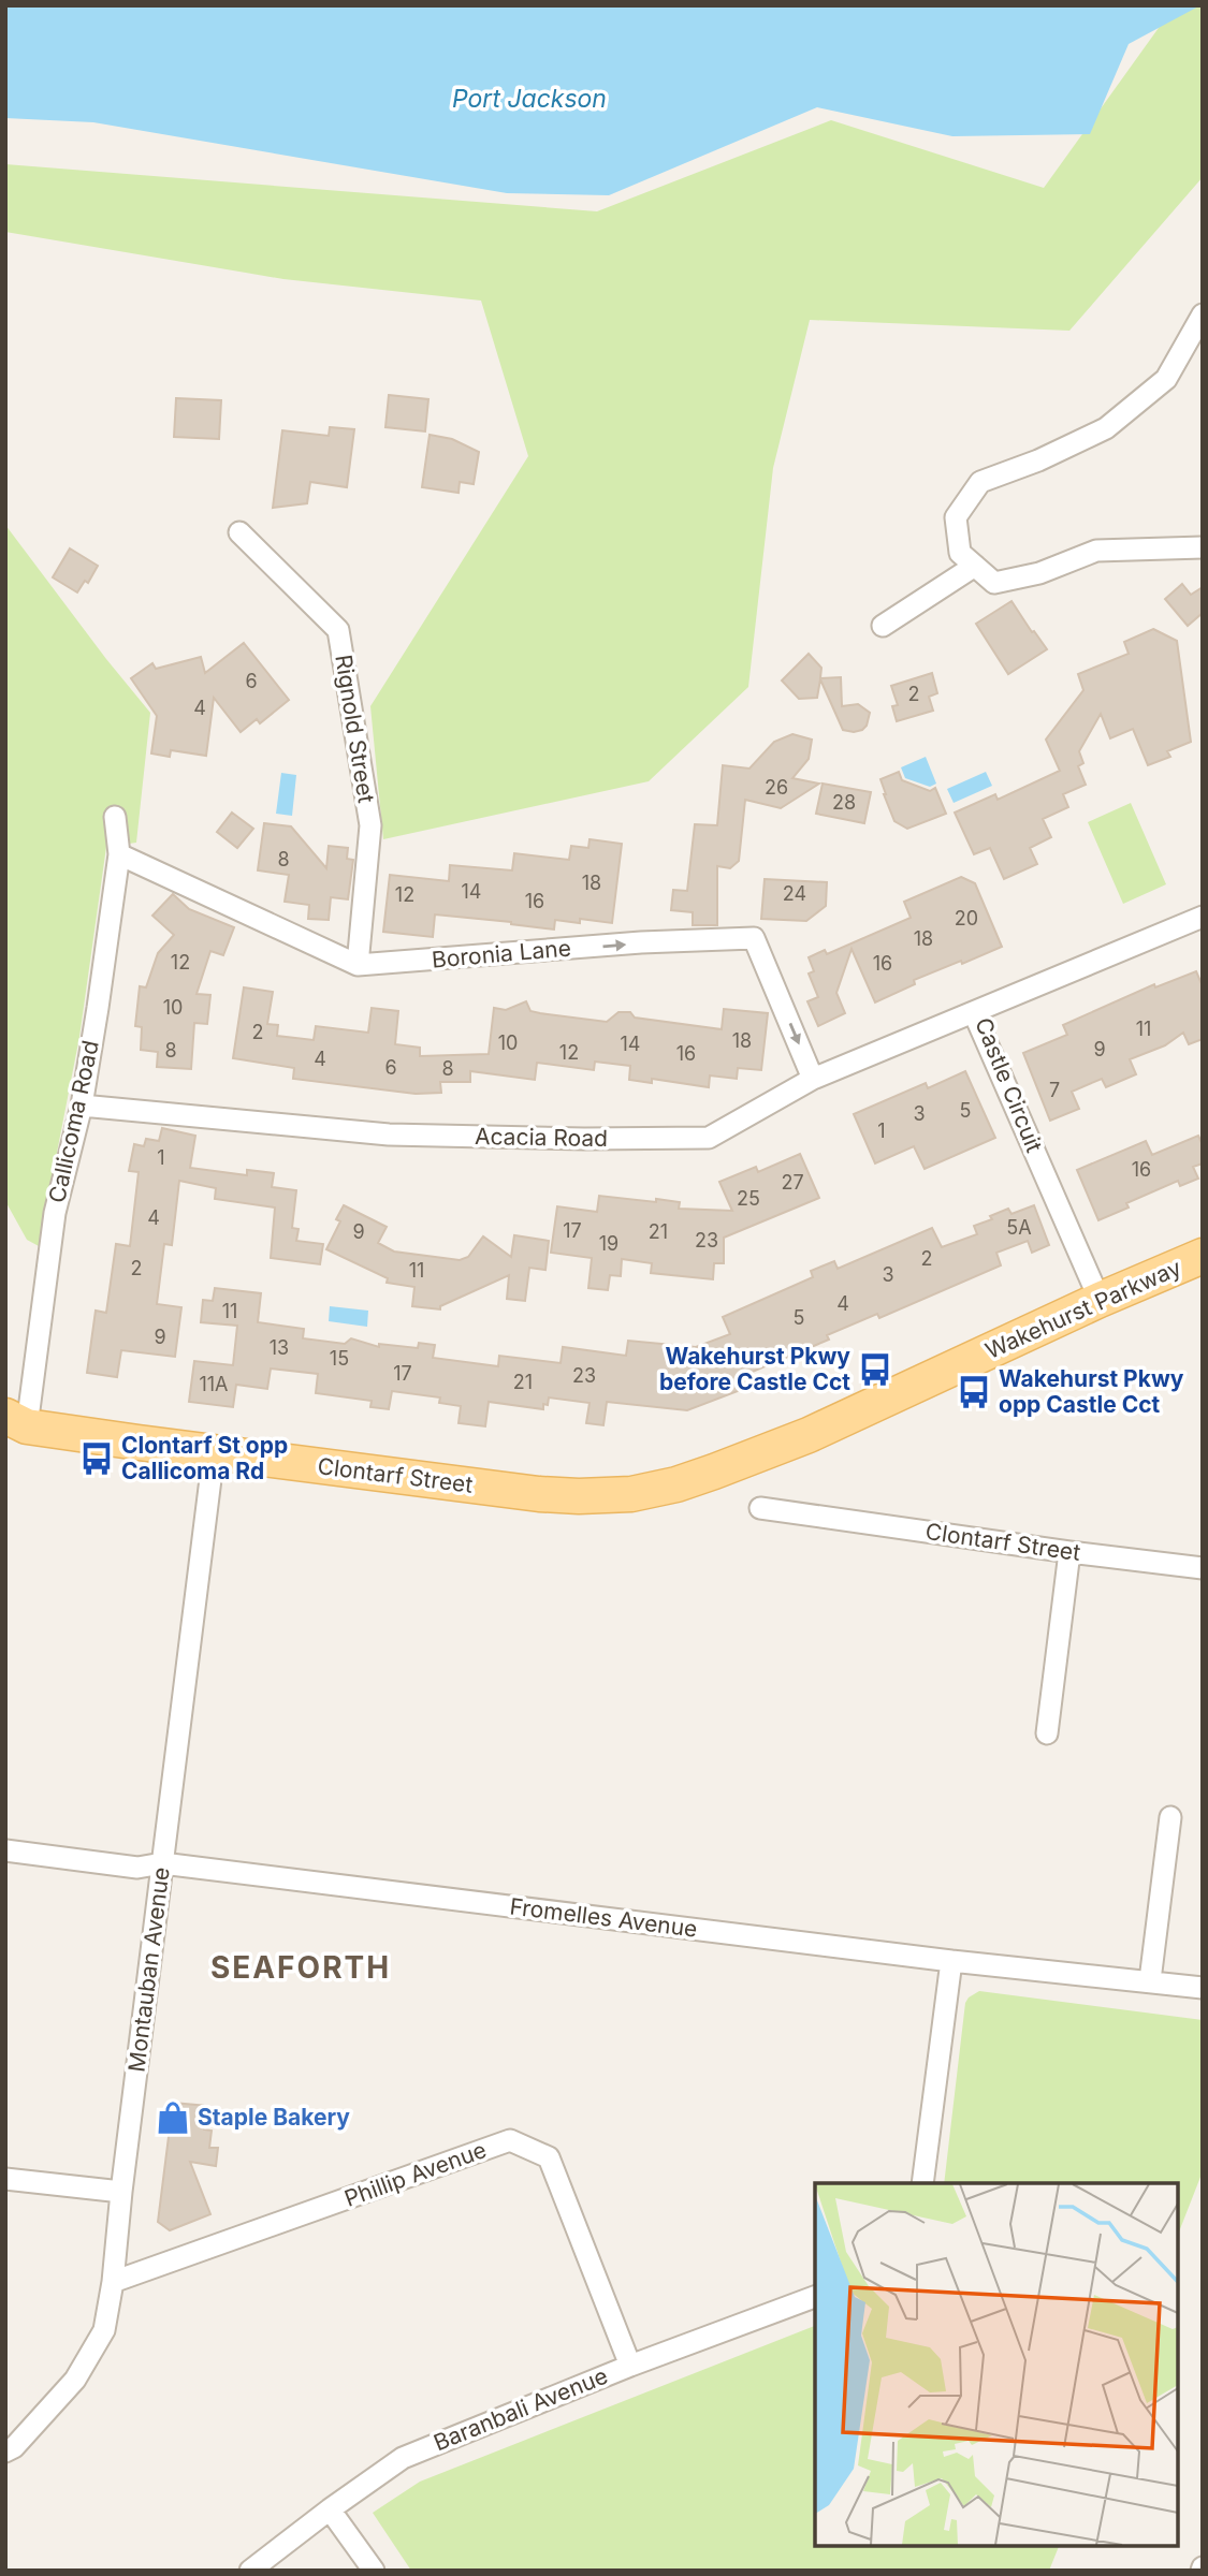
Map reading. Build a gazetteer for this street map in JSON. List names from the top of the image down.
{
  "streets": {
    "main road": ["Wakehurst Parkway", "Clontarf Street"],
    "street": [
      "Rignold Street",
      "Boronia Lane",
      "Castle Circuit",
      "Callicoma Road",
      "Acacia Road",
      "Fromelles Avenue",
      "Montauban Avenue",
      "Phillip Avenue",
      "Baranbali Avenue"
    ]
  },
  "crossings": [
    ["Rignold Street", "Boronia Lane"],
    ["Boronia Lane", "Callicoma Road"],
    ["Boronia Lane", "Acacia Road"],
    ["Castle Circuit", "Acacia Road"],
    ["Castle Circuit", "Wakehurst Parkway"],
    ["Callicoma Road", "Acacia Road"],
    ["Callicoma Road", "Clontarf Street"],
    ["Wakehurst Parkway", "Clontarf Street"],
    ["Clontarf Street", "Montauban Avenue"],
    ["Fromelles Avenue", "Montauban Avenue"],
    ["Montauban Avenue", "Phillip Avenue"],
    ["Phillip Avenue", "Baranbali Avenue"]
  ],
  "one_way": ["Boronia Lane"],
  "districts": ["SEAFORTH"],
  "water": ["Port Jackson"],
  "places": {
    "bus stop": ["Wakehurst Pkwy before Castle Cct", "Wakehurst Pkwy opp Castle Cct", "Clontarf St opp Callicoma Rd"],
    "shop": ["Staple Bakery"]
  },
  "house_numbers": [
    "6",
    "2",
    "4",
    "26",
    "28",
    "8",
    "18",
    "14",
    "24",
    "12",
    "16",
    "20",
    "18",
    "12",
    "16",
    "10",
    "11",
    "2",
    "18",
    "10",
    "14",
    "9",
    "8",
    "12",
    "16",
    "4",
    "6",
    "8",
    "7",
    "5",
    "3",
    "1",
    "1",
    "16",
    "27",
    "25",
    "4",
    "5A",
    "17",
    "9",
    "21",
    "23",
    "19",
    "2",
    "2",
    "11",
    "3",
    "4",
    "11",
    "5",
    "9",
    "13",
    "15",
    "17",
    "23",
    "21",
    "11A"
  ]
}
